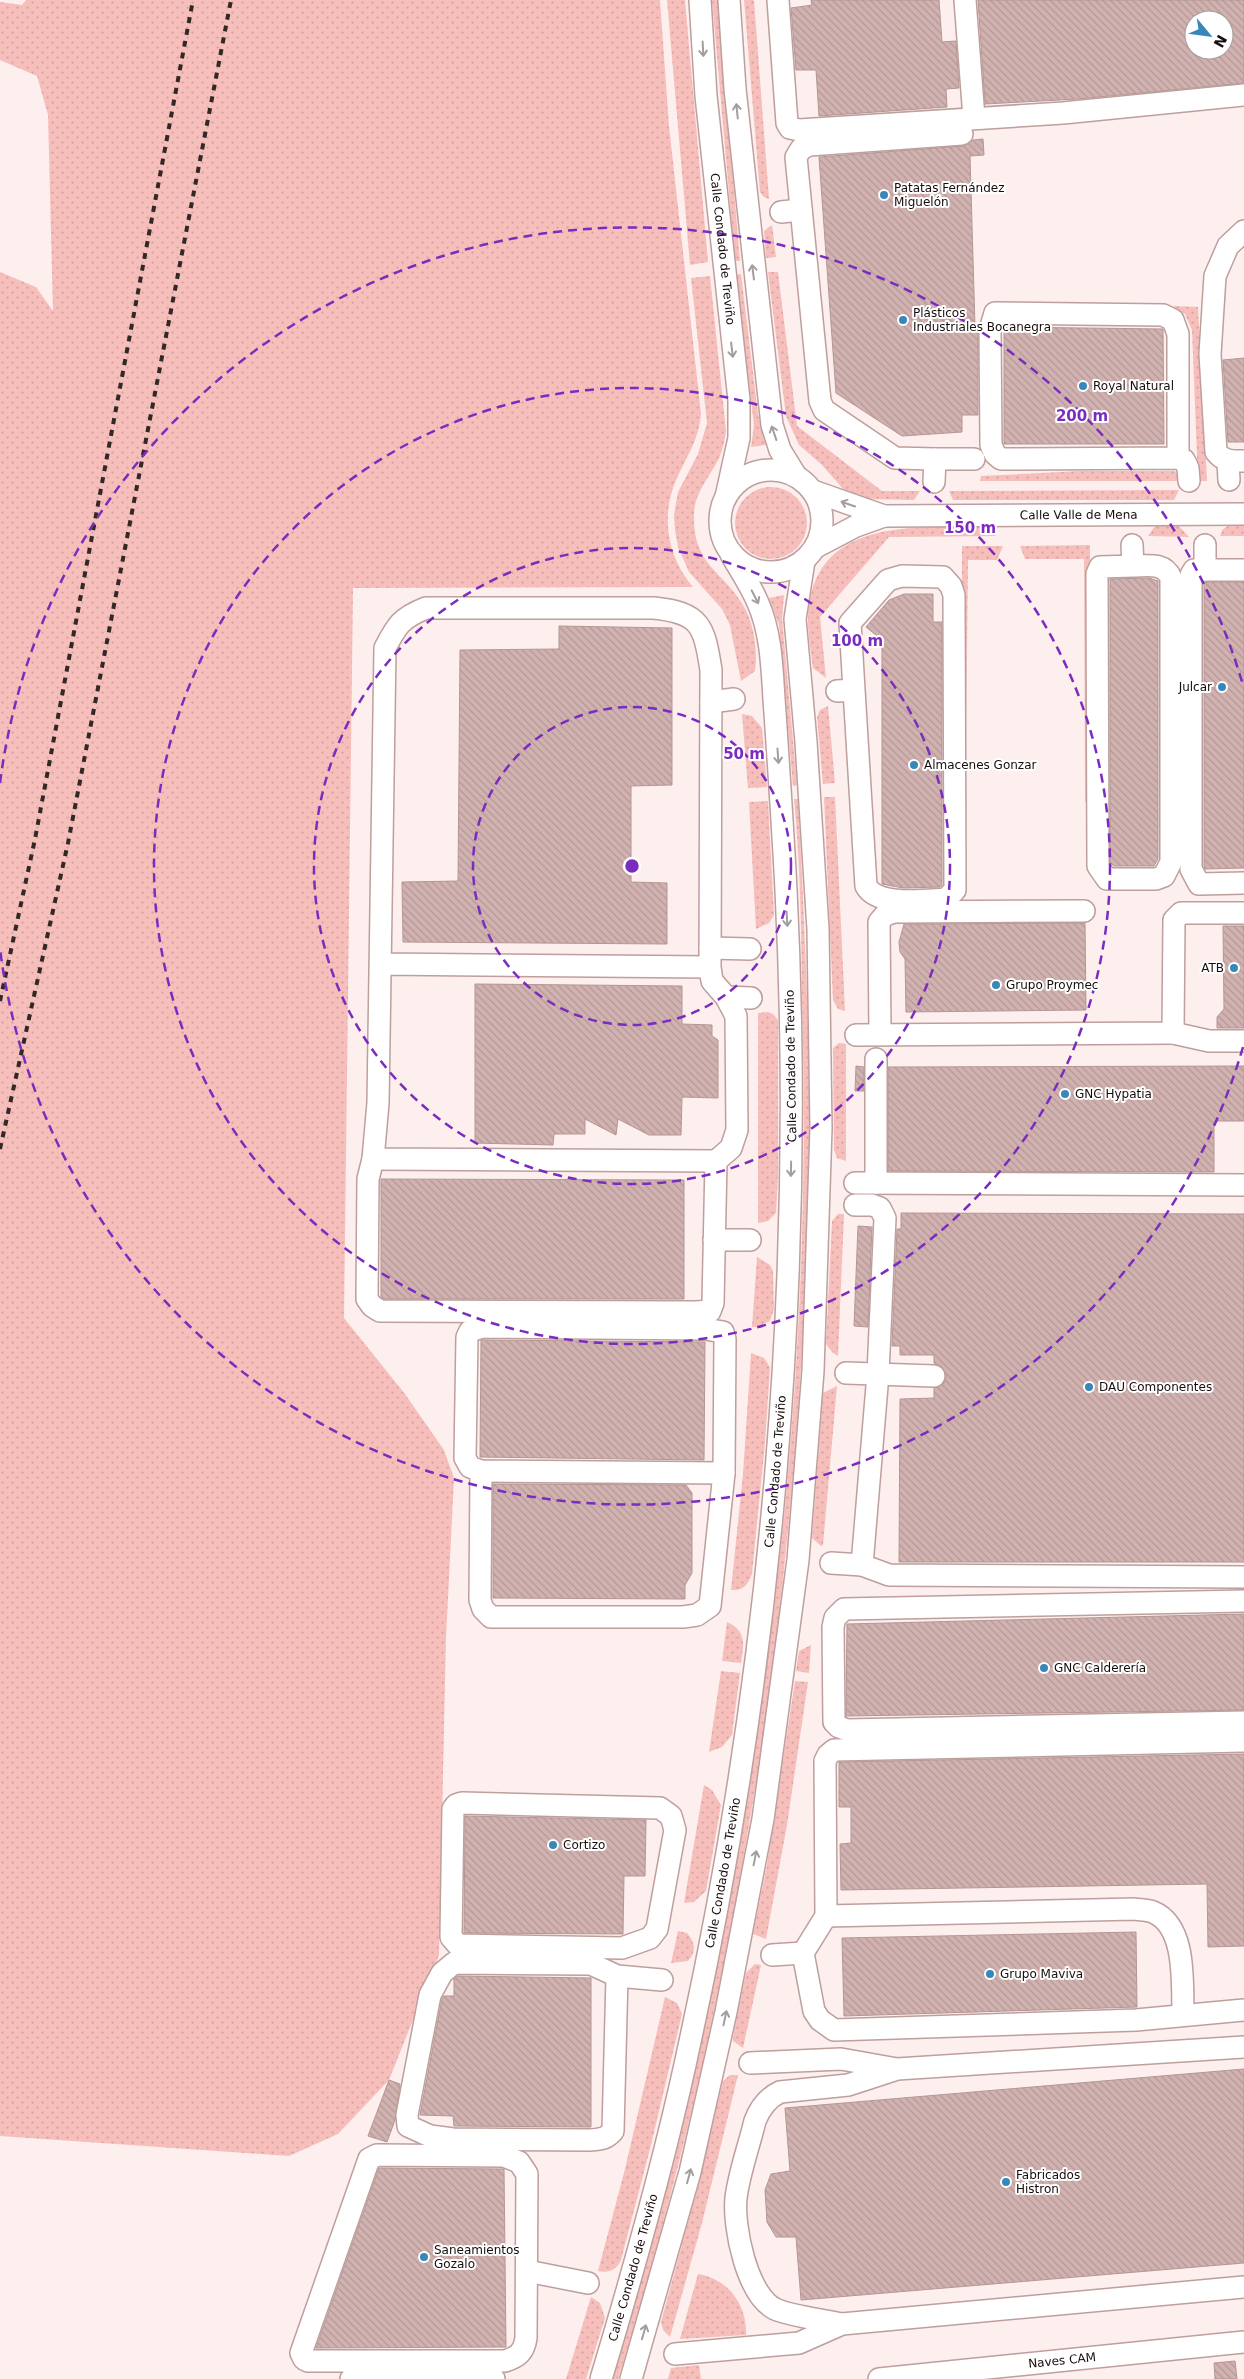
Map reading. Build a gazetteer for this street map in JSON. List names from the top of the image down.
{
  "streets": {
    "street": ["Calle Condado de Treviño", "Calle Valle de Mena", "Naves CAM"]
  },
  "crossings": [
    ["Calle Condado de Treviño", "Calle Valle de Mena"]
  ],
  "places": [
    "Patatas Fernández Miguelón",
    "Plásticos Industriales Bocanegra",
    "Royal Natural",
    "Julcar",
    "Almacenes Gonzar",
    "ATB",
    "Grupo Proymec",
    "GNC Hypatia",
    "DAU Componentes",
    "GNC Calderería",
    "Cortizo",
    "Grupo Maviva",
    "Fabricados Histron",
    "Saneamientos Gozalo"
  ],
  "north": "bottom right",
  "rings": [
    "200 m",
    "150 m",
    "100 m",
    "50 m"
  ]
}
